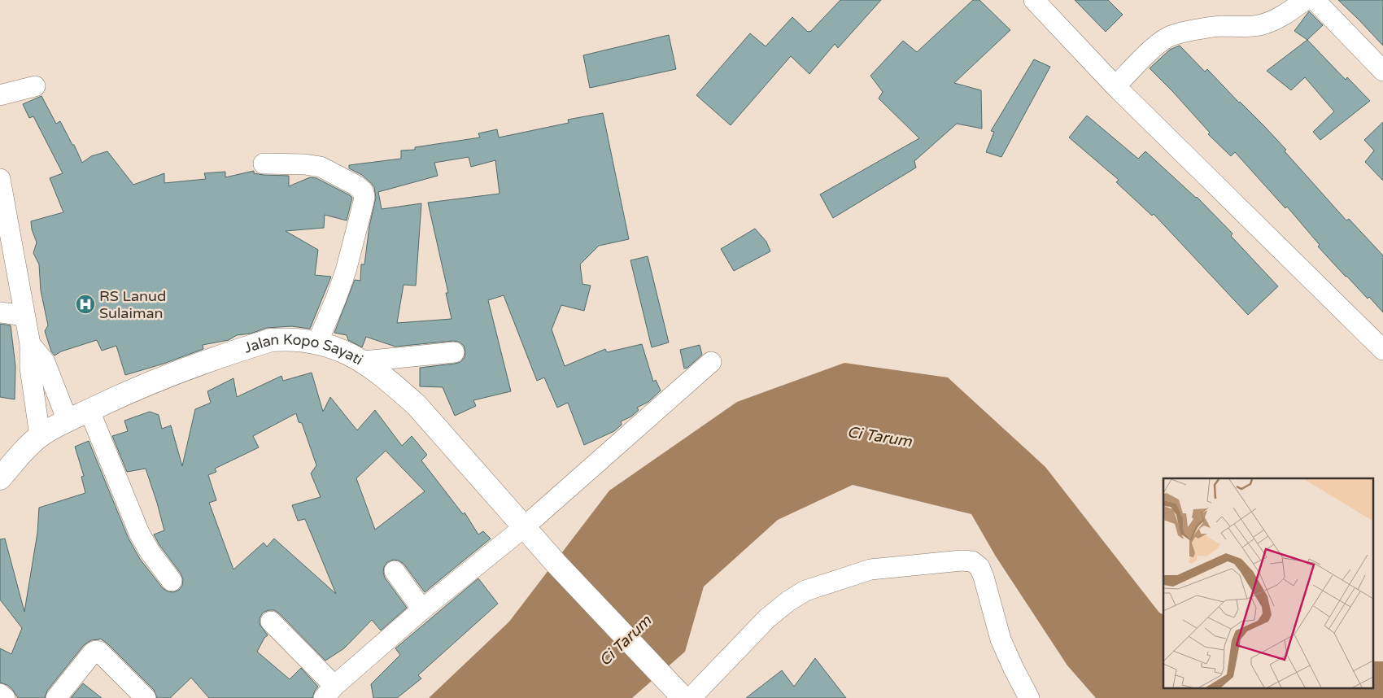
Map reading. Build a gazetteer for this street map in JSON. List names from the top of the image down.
{
  "streets": {
    "main road": ["Jalan Kopo Sayati"]
  },
  "water": ["Ci Tarum"],
  "places": {
    "hospital": ["RS Lanud Sulaiman"]
  }
}
